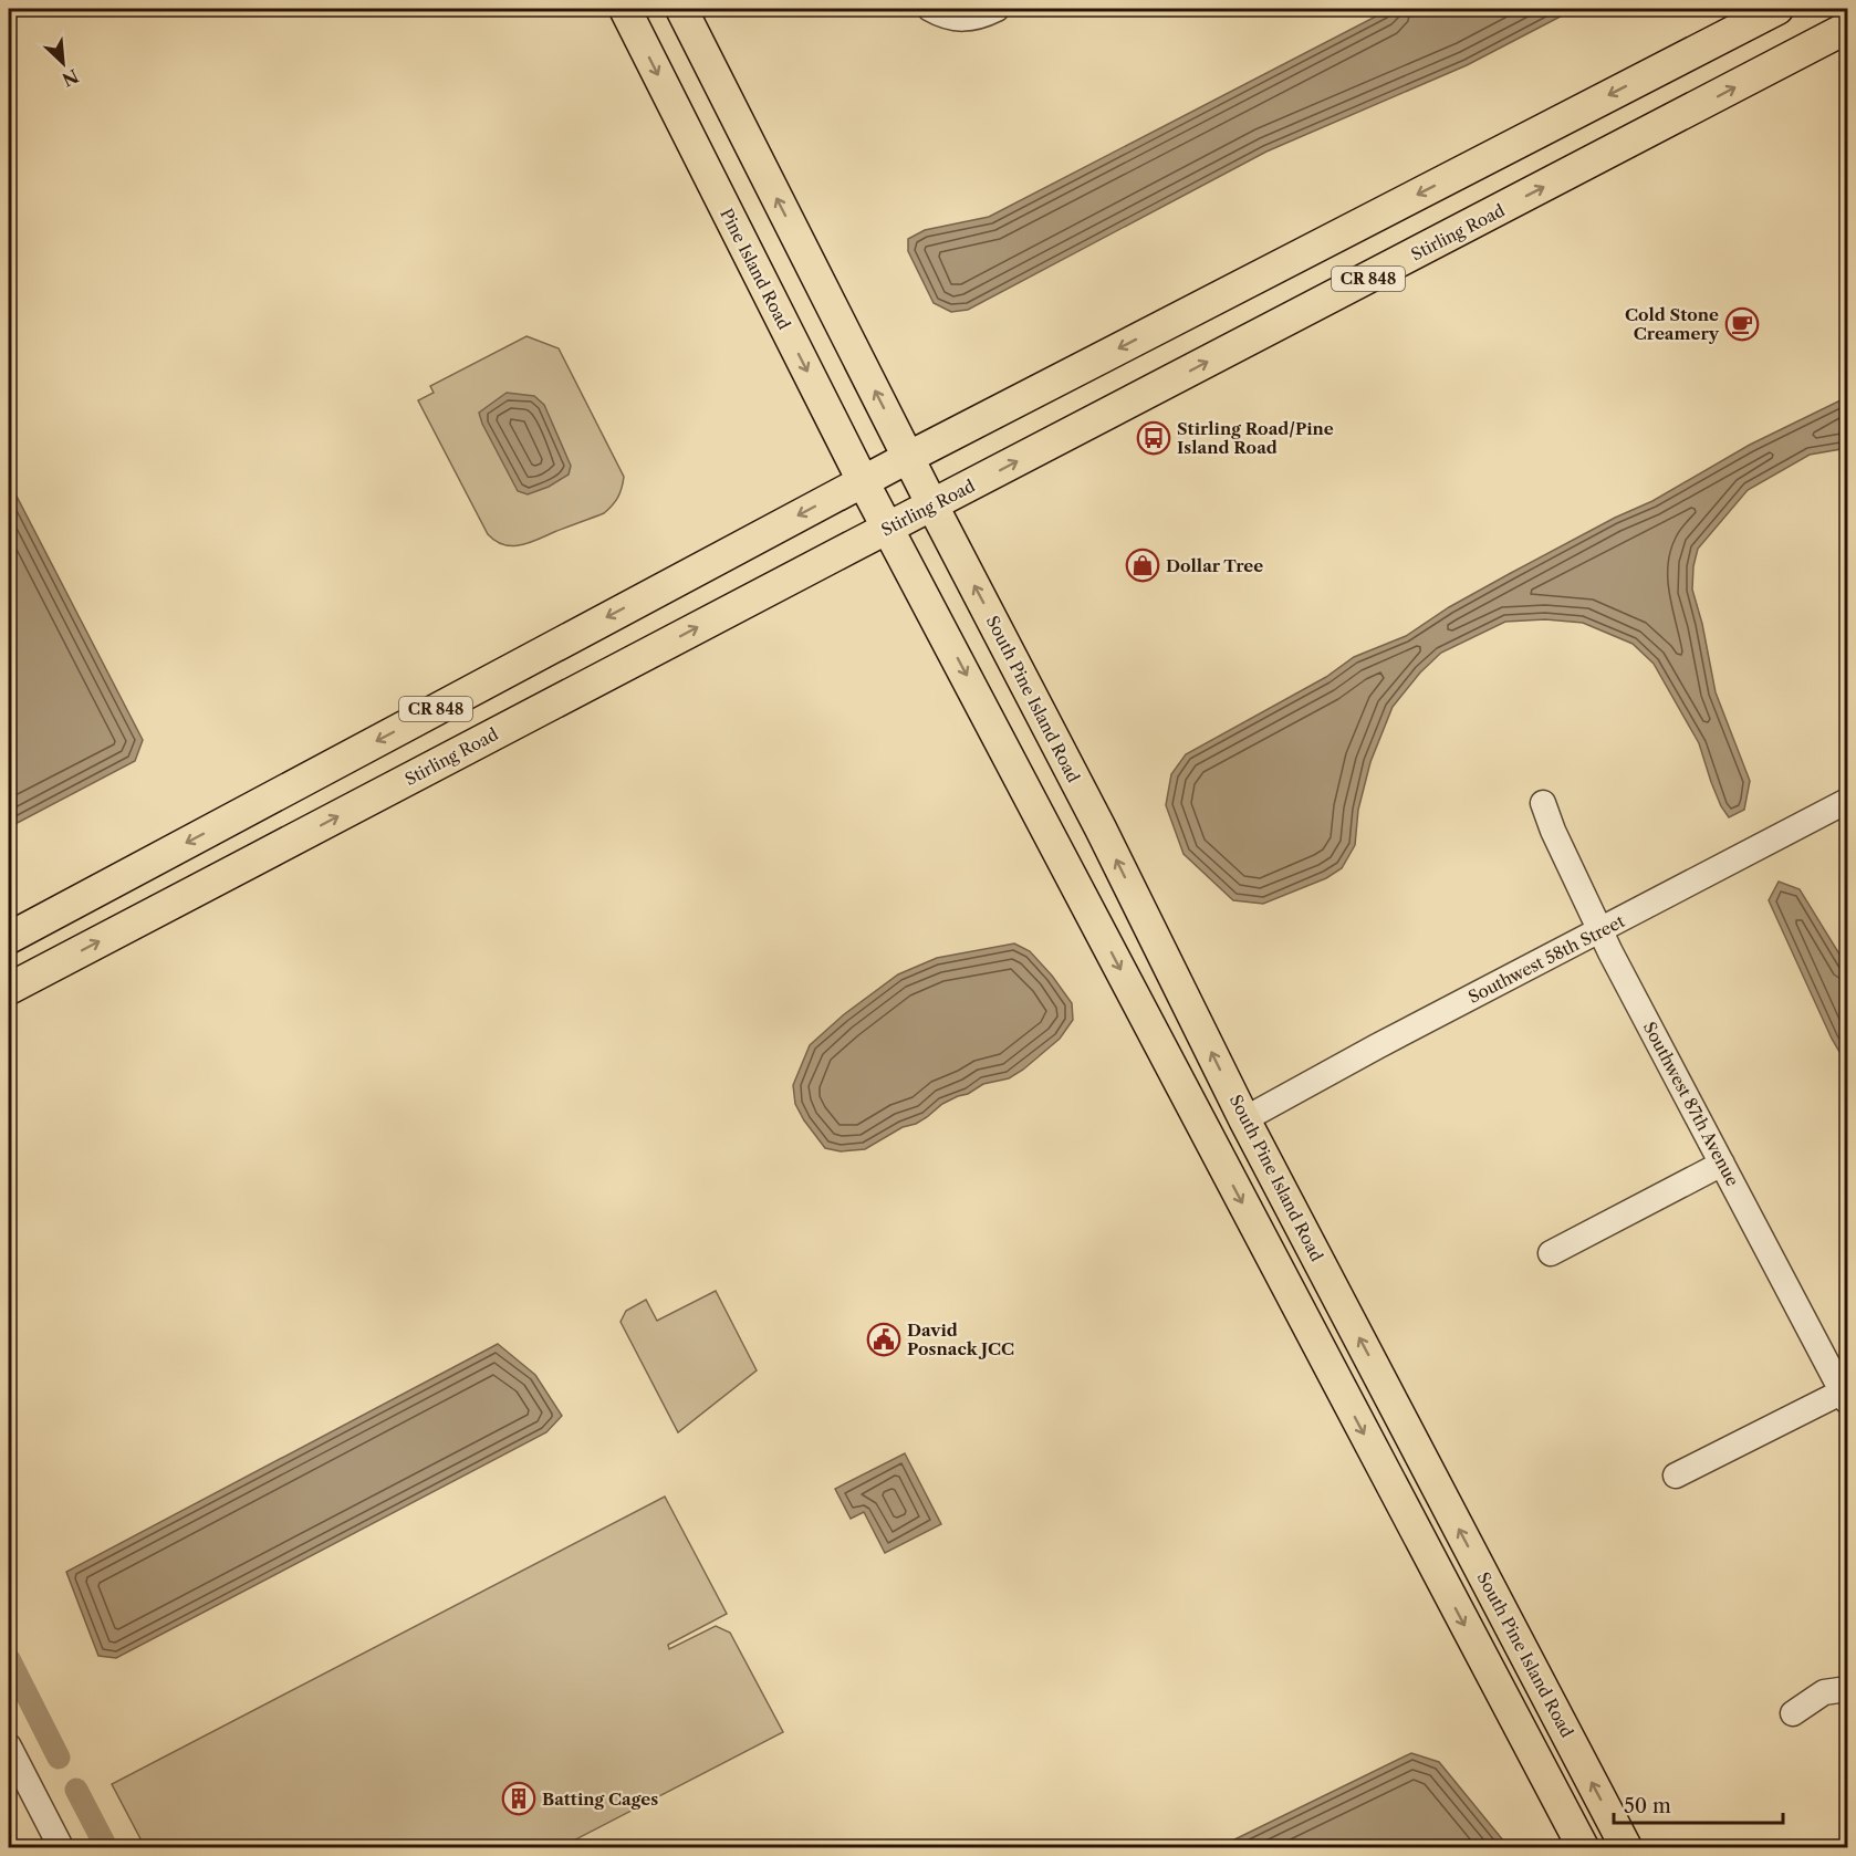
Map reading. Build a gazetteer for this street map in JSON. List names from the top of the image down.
{
  "streets": {
    "main road": [
      "Stirling Road",
      "Pine Island Road",
      "CR 848",
      "South Pine Island Road"
    ],
    "street": ["Southwest 58th Street", "Southwest 87th Avenue"]
  },
  "crossings": [
    ["Stirling Road", "Pine Island Road"],
    ["Stirling Road", "South Pine Island Road"],
    ["Pine Island Road", "CR 848"],
    ["South Pine Island Road", "Southwest 58th Street"],
    ["Southwest 58th Street", "Southwest 87th Avenue"]
  ],
  "places": {
    "cafe": ["Cold Stone Creamery"],
    "bus stop": ["Stirling Road/Pine Island Road"],
    "shop": ["Dollar Tree"],
    "public building": ["David Posnack JCC"],
    "building": ["Batting Cages"]
  },
  "scale_bar": "50 m",
  "north": "bottom right"
}
